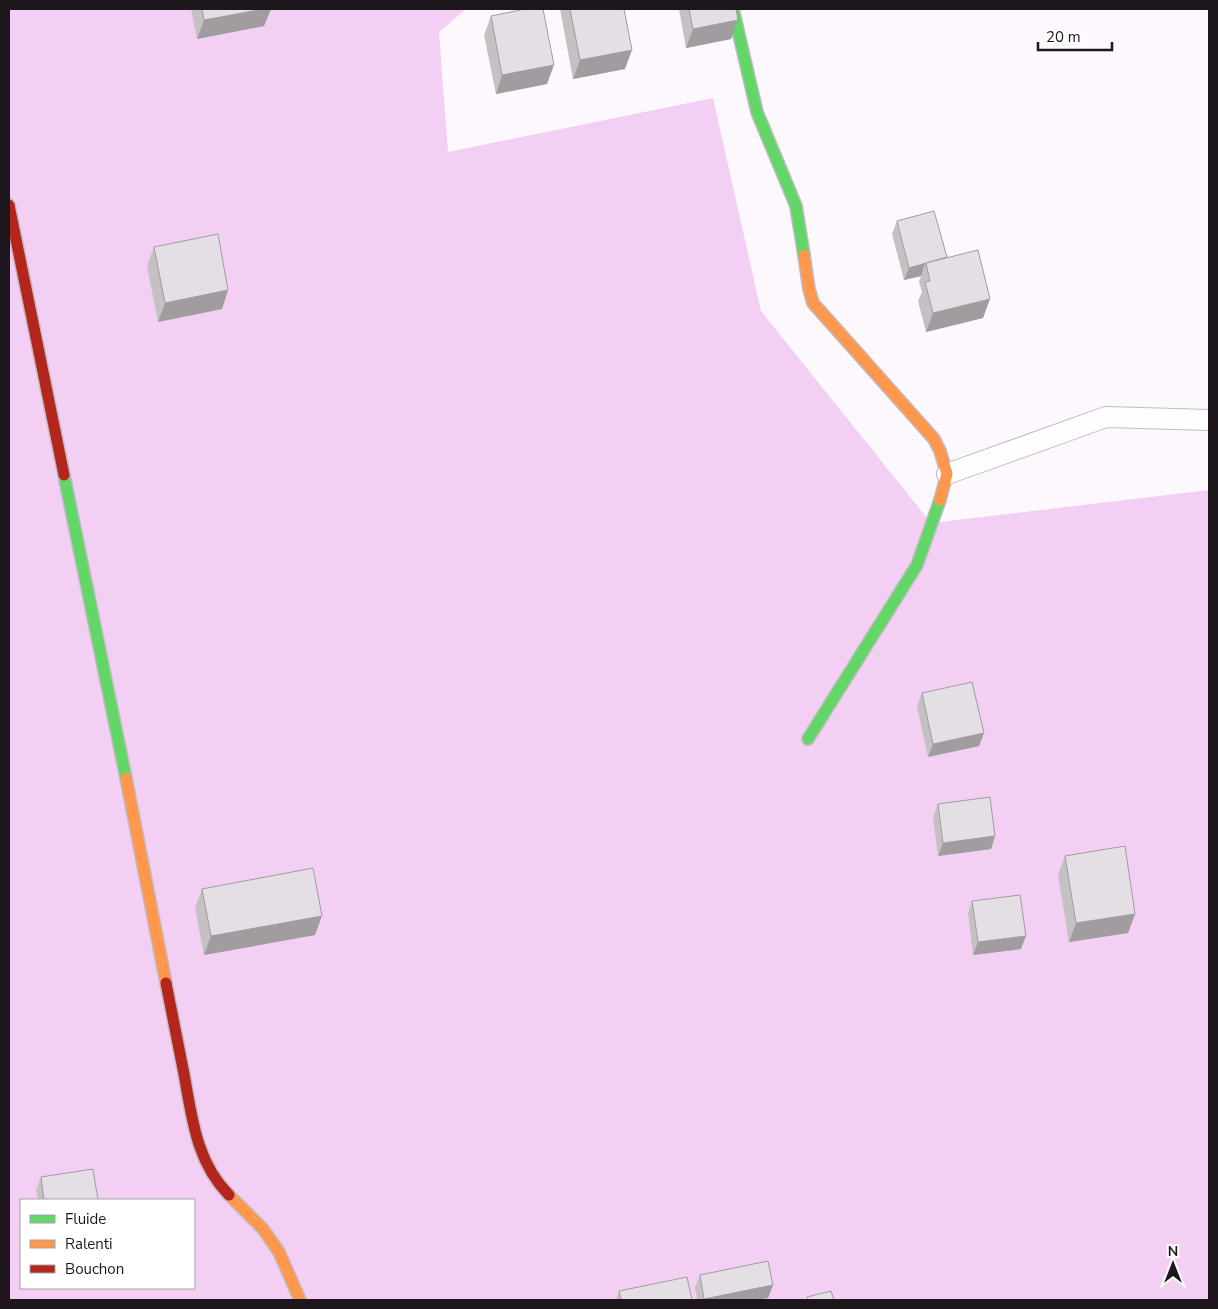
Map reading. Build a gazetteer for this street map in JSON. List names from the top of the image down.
{
  "legend": ["Fluide", "Ralenti", "Bouchon"],
  "scale_bar": "20 m",
  "north": "top"
}
